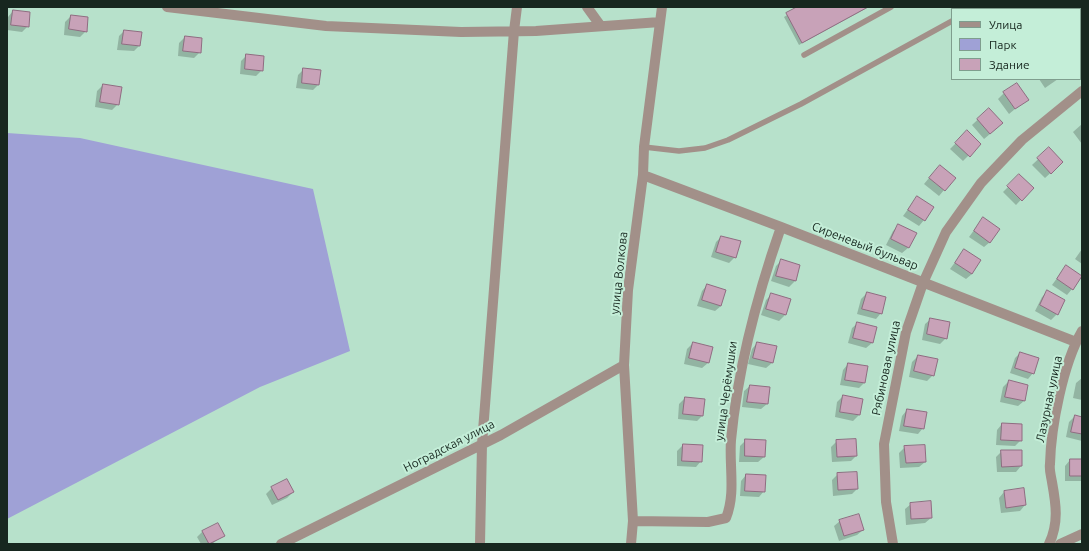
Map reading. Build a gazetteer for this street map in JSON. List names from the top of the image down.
{
  "streets": {
    "street": [
      "Сиреневый бульвар",
      "улица Волкова",
      "Рябиновая улица",
      "улица Черёмушки",
      "Лазурная улица",
      "Ноградская улица"
    ]
  },
  "crossings": [
    ["Сиреневый бульвар", "улица Волкова"],
    ["Сиреневый бульвар", "Рябиновая улица"],
    ["Сиреневый бульвар", "улица Черёмушки"],
    ["Сиреневый бульвар", "Лазурная улица"],
    ["улица Волкова", "улица Черёмушки"],
    ["улица Волкова", "Ноградская улица"]
  ],
  "legend": ["Улица", "Парк", "Здание"]
}
